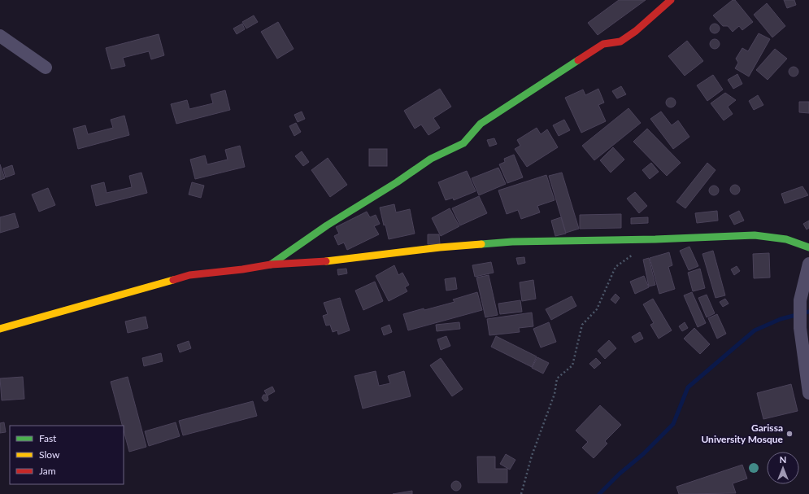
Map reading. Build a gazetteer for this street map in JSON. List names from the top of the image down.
{
  "places": ["Garissa University Mosque"],
  "legend": ["Fast", "Slow", "Jam"],
  "north": "top"
}
